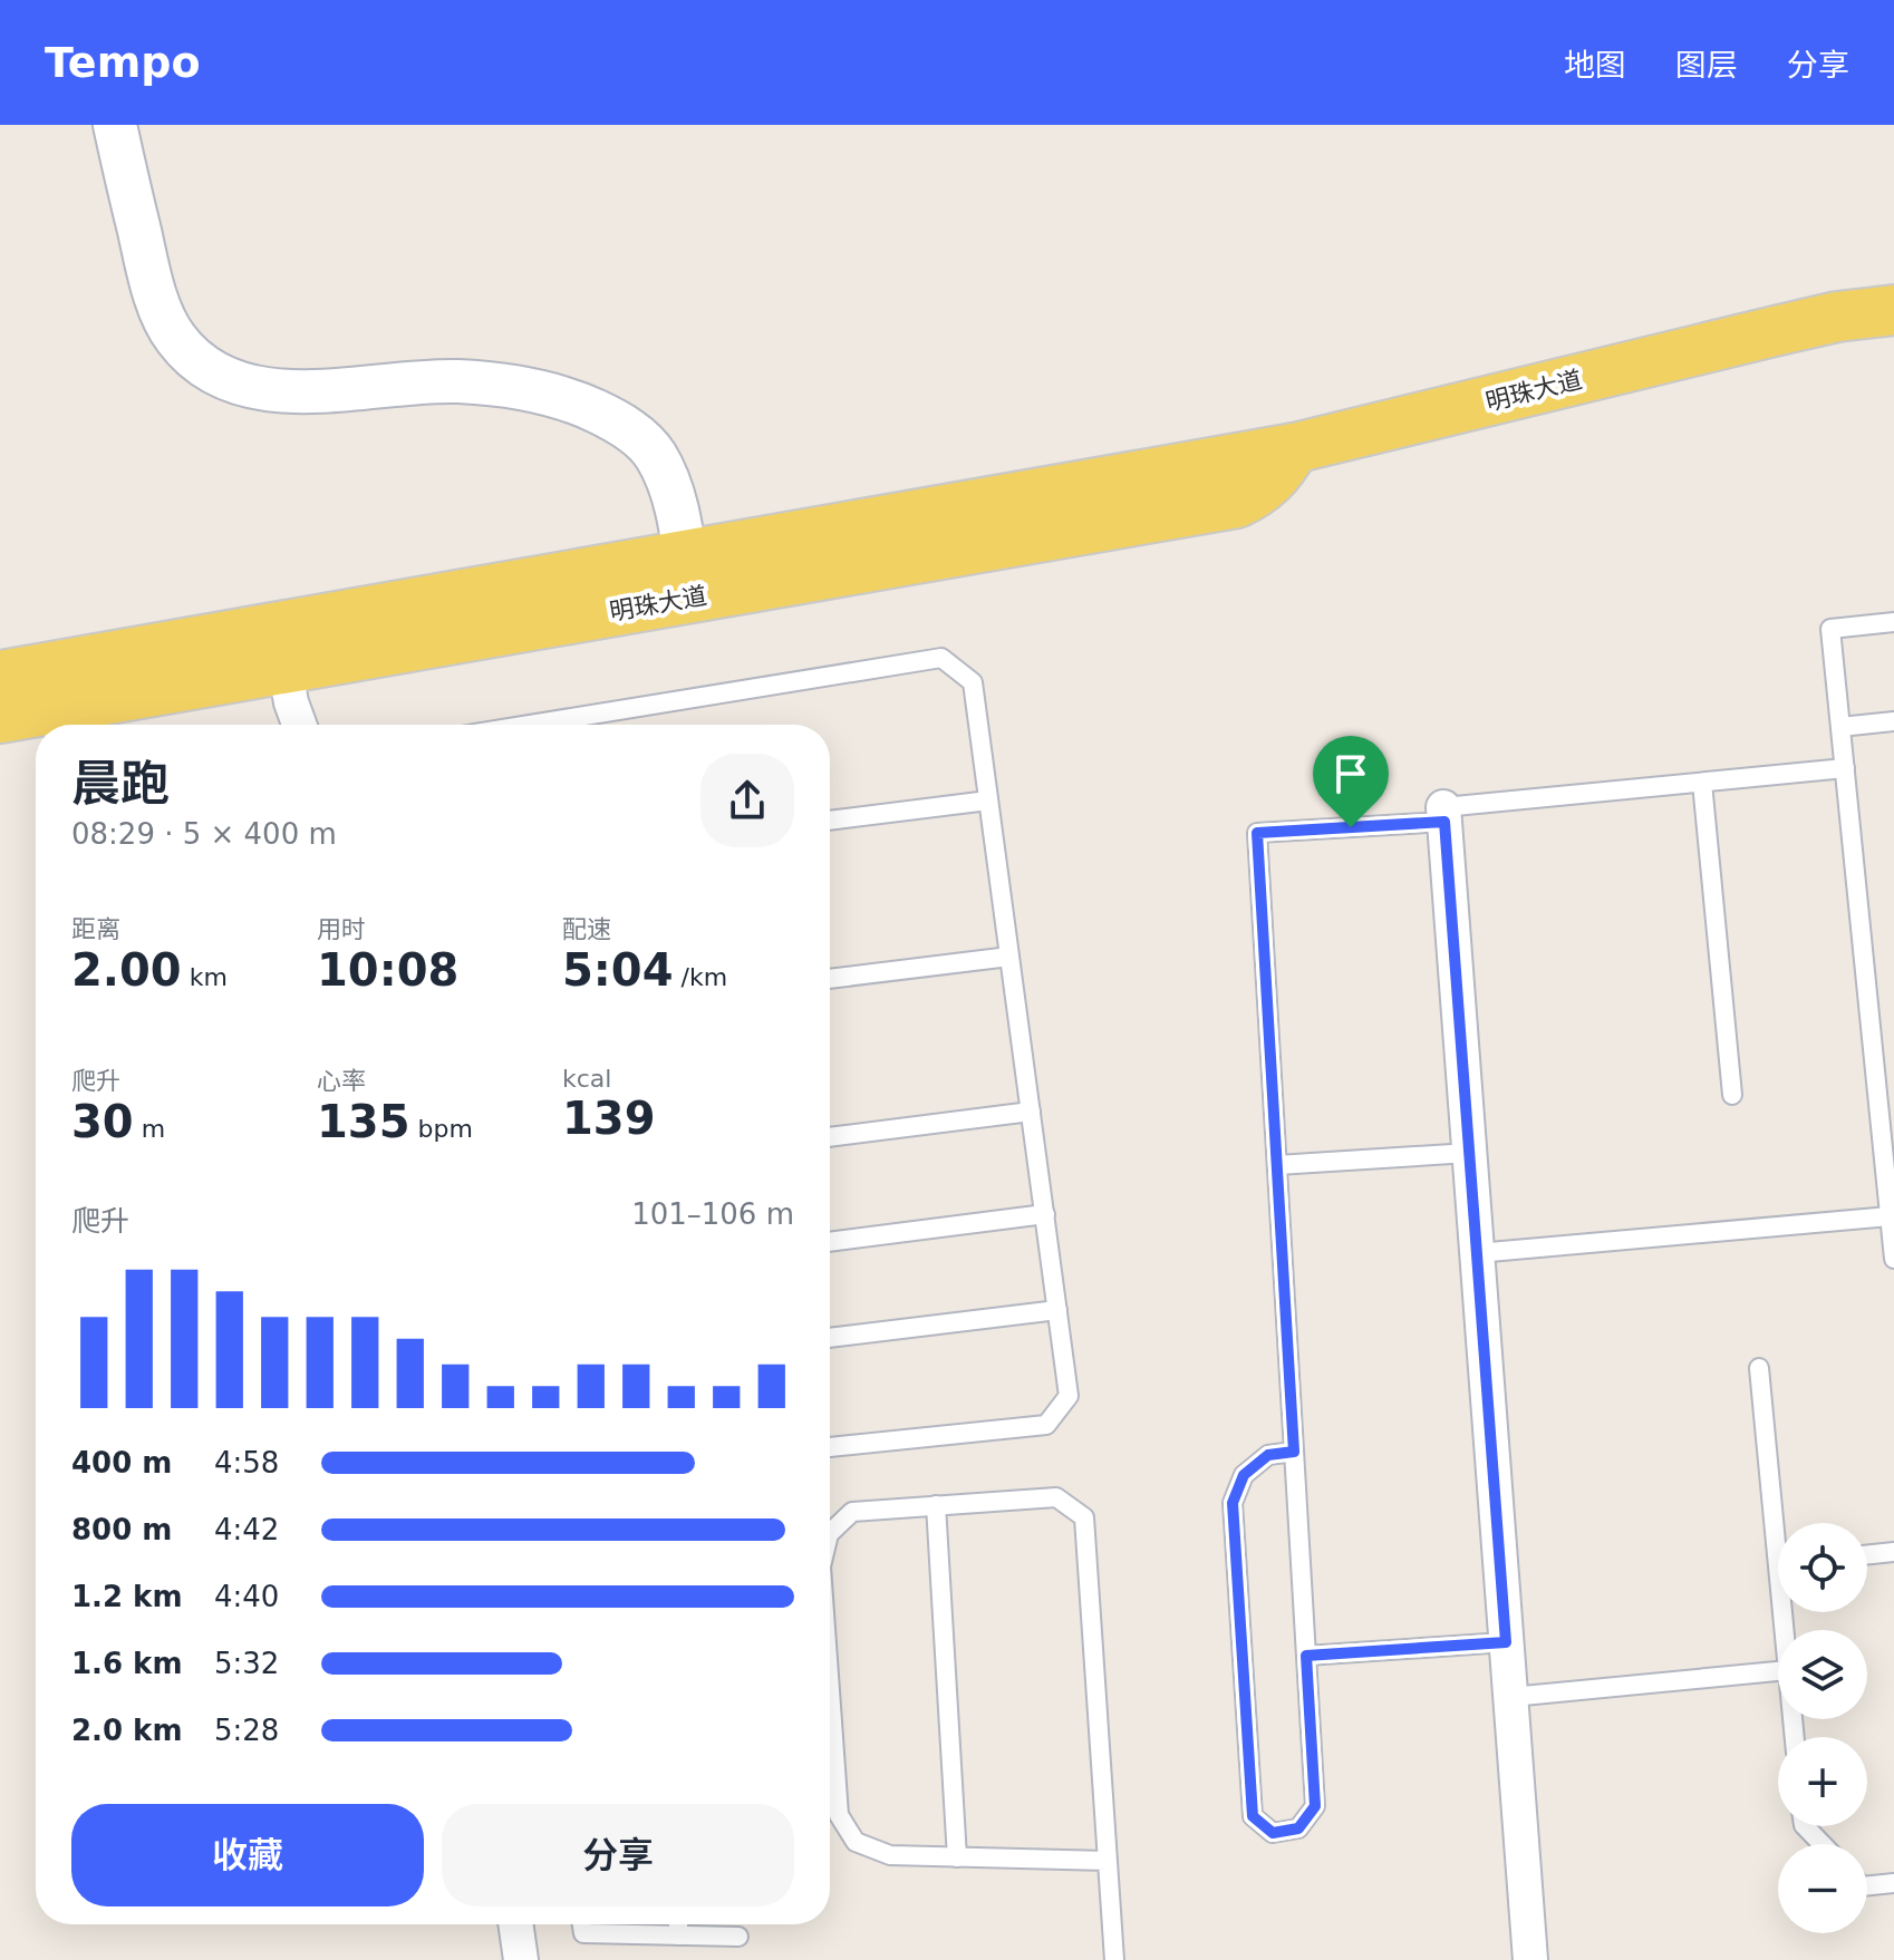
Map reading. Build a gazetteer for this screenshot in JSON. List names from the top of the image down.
{
  "streets": {
    "main road": ["明珠大道"]
  },
  "page": {
    "header": "Tempo",
    "nav": ["地图", "图层", "分享"],
    "heading": ["晨跑", "08:29 · 5 × 400 m"],
    "stats": [
      ["距离", "2.00 km"],
      ["用时", "10:08"],
      ["配速", "5:04 /km"],
      ["爬升", "30 m"],
      ["心率", "135 bpm"],
      ["kcal", "139"]
    ],
    "chart": ["爬升", "101–106 m"],
    "list": [
      {
        "name": "400 m",
        "note": "4:58"
      },
      {
        "name": "800 m",
        "note": "4:42"
      },
      {
        "name": "1.2 km",
        "note": "4:40"
      },
      {
        "name": "1.6 km",
        "note": "5:32"
      },
      {
        "name": "2.0 km",
        "note": "5:28"
      }
    ],
    "map_buttons": ["+", "−"],
    "buttons": ["收藏", "分享"]
  }
}
